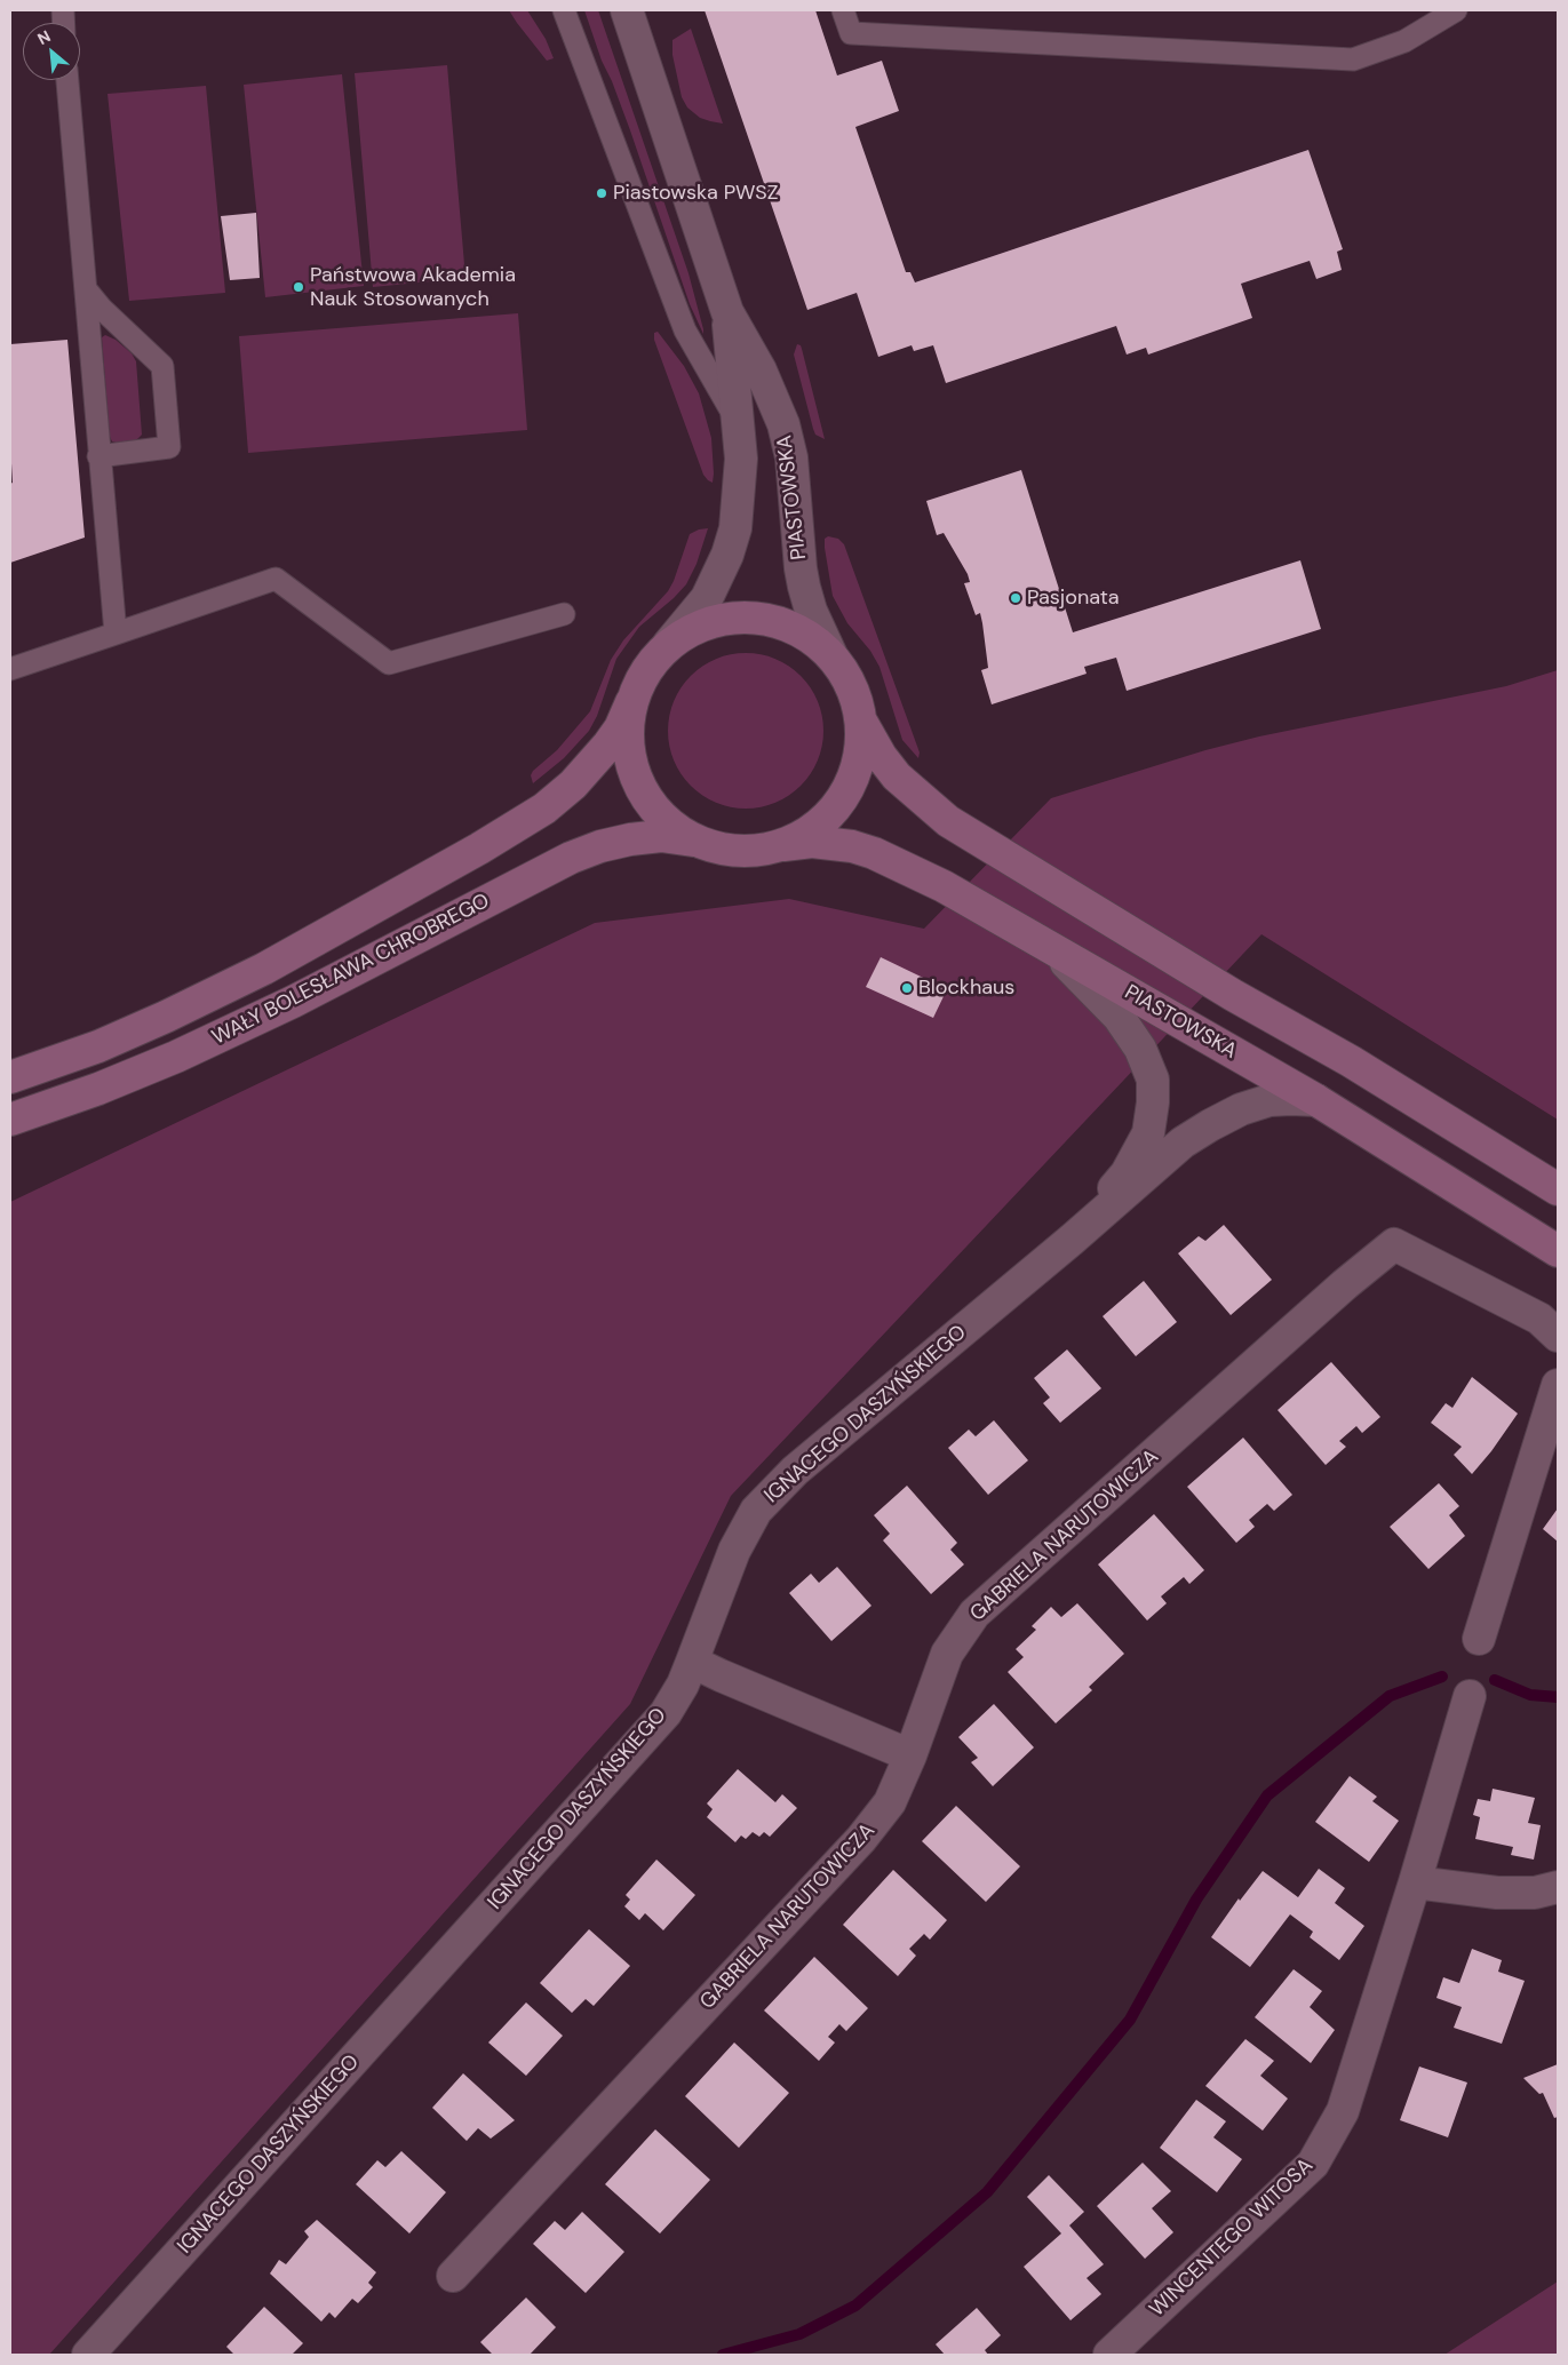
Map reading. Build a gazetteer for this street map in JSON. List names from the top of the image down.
{
  "streets": {
    "main road": ["PIASTOWSKA", "WAŁY BOLESŁAWA CHROBREGO"],
    "street": ["IGNACEGO DASZYŃSKIEGO", "GABRIELA NARUTOWICZA", "WINCENTEGO WITOSA"]
  },
  "crossings": [
    ["PIASTOWSKA", "WAŁY BOLESŁAWA CHROBREGO"],
    ["PIASTOWSKA", "IGNACEGO DASZYŃSKIEGO"]
  ],
  "places": [
    "Piastowska PWSZ",
    "Państwowa Akademia Nauk Stosowanych",
    "Pasjonata",
    "Blockhaus"
  ],
  "north": "top left"
}
